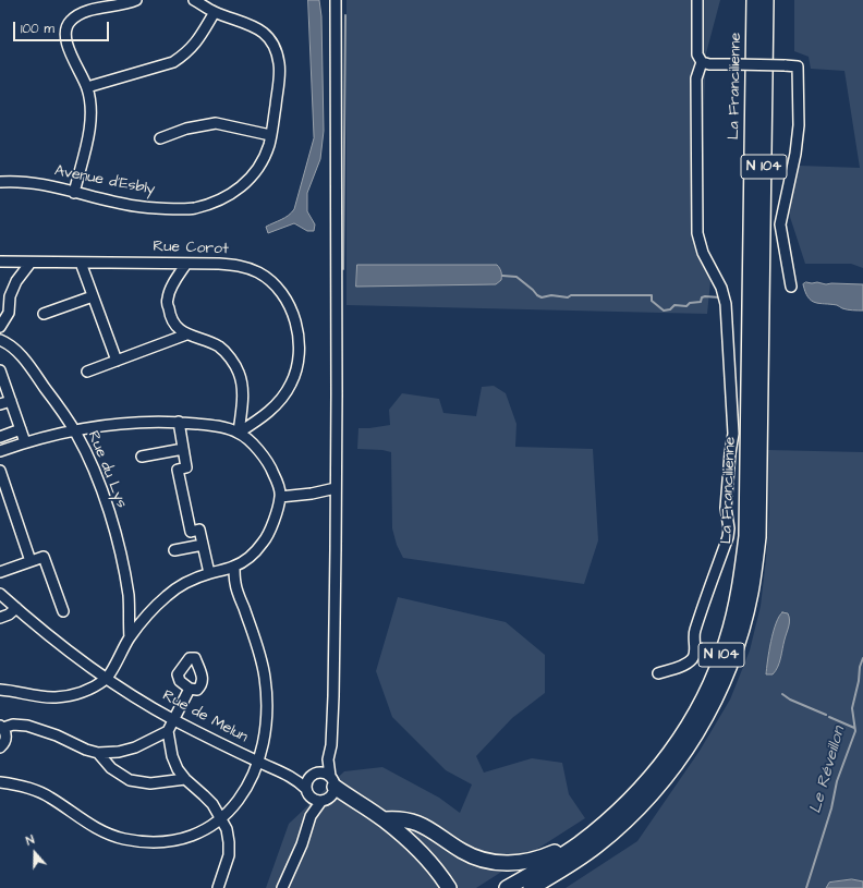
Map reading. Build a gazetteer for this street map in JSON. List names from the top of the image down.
{
  "streets": {
    "highway": ["La Francilienne", "N 104"],
    "street": [
      "Avenue d'Esbly",
      "Rue Corot",
      "Rue du Lys",
      "Rue de Melun"
    ]
  },
  "water": ["Le Réveillon"],
  "scale_bar": "100 m",
  "north": "top"
}
